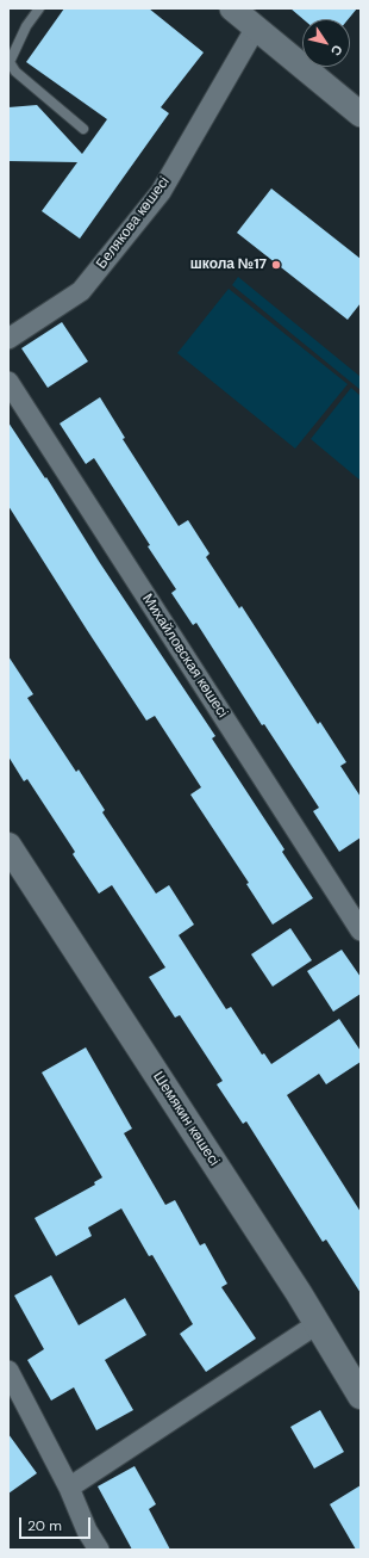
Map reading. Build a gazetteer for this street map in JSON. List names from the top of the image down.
{
  "streets": {
    "main road": ["Шемякин көшесі"],
    "street": ["Белякова көшесі", "Михайловская көшесі"]
  },
  "places": ["школа №17"],
  "scale_bar": "20 m",
  "north": "bottom right"
}
